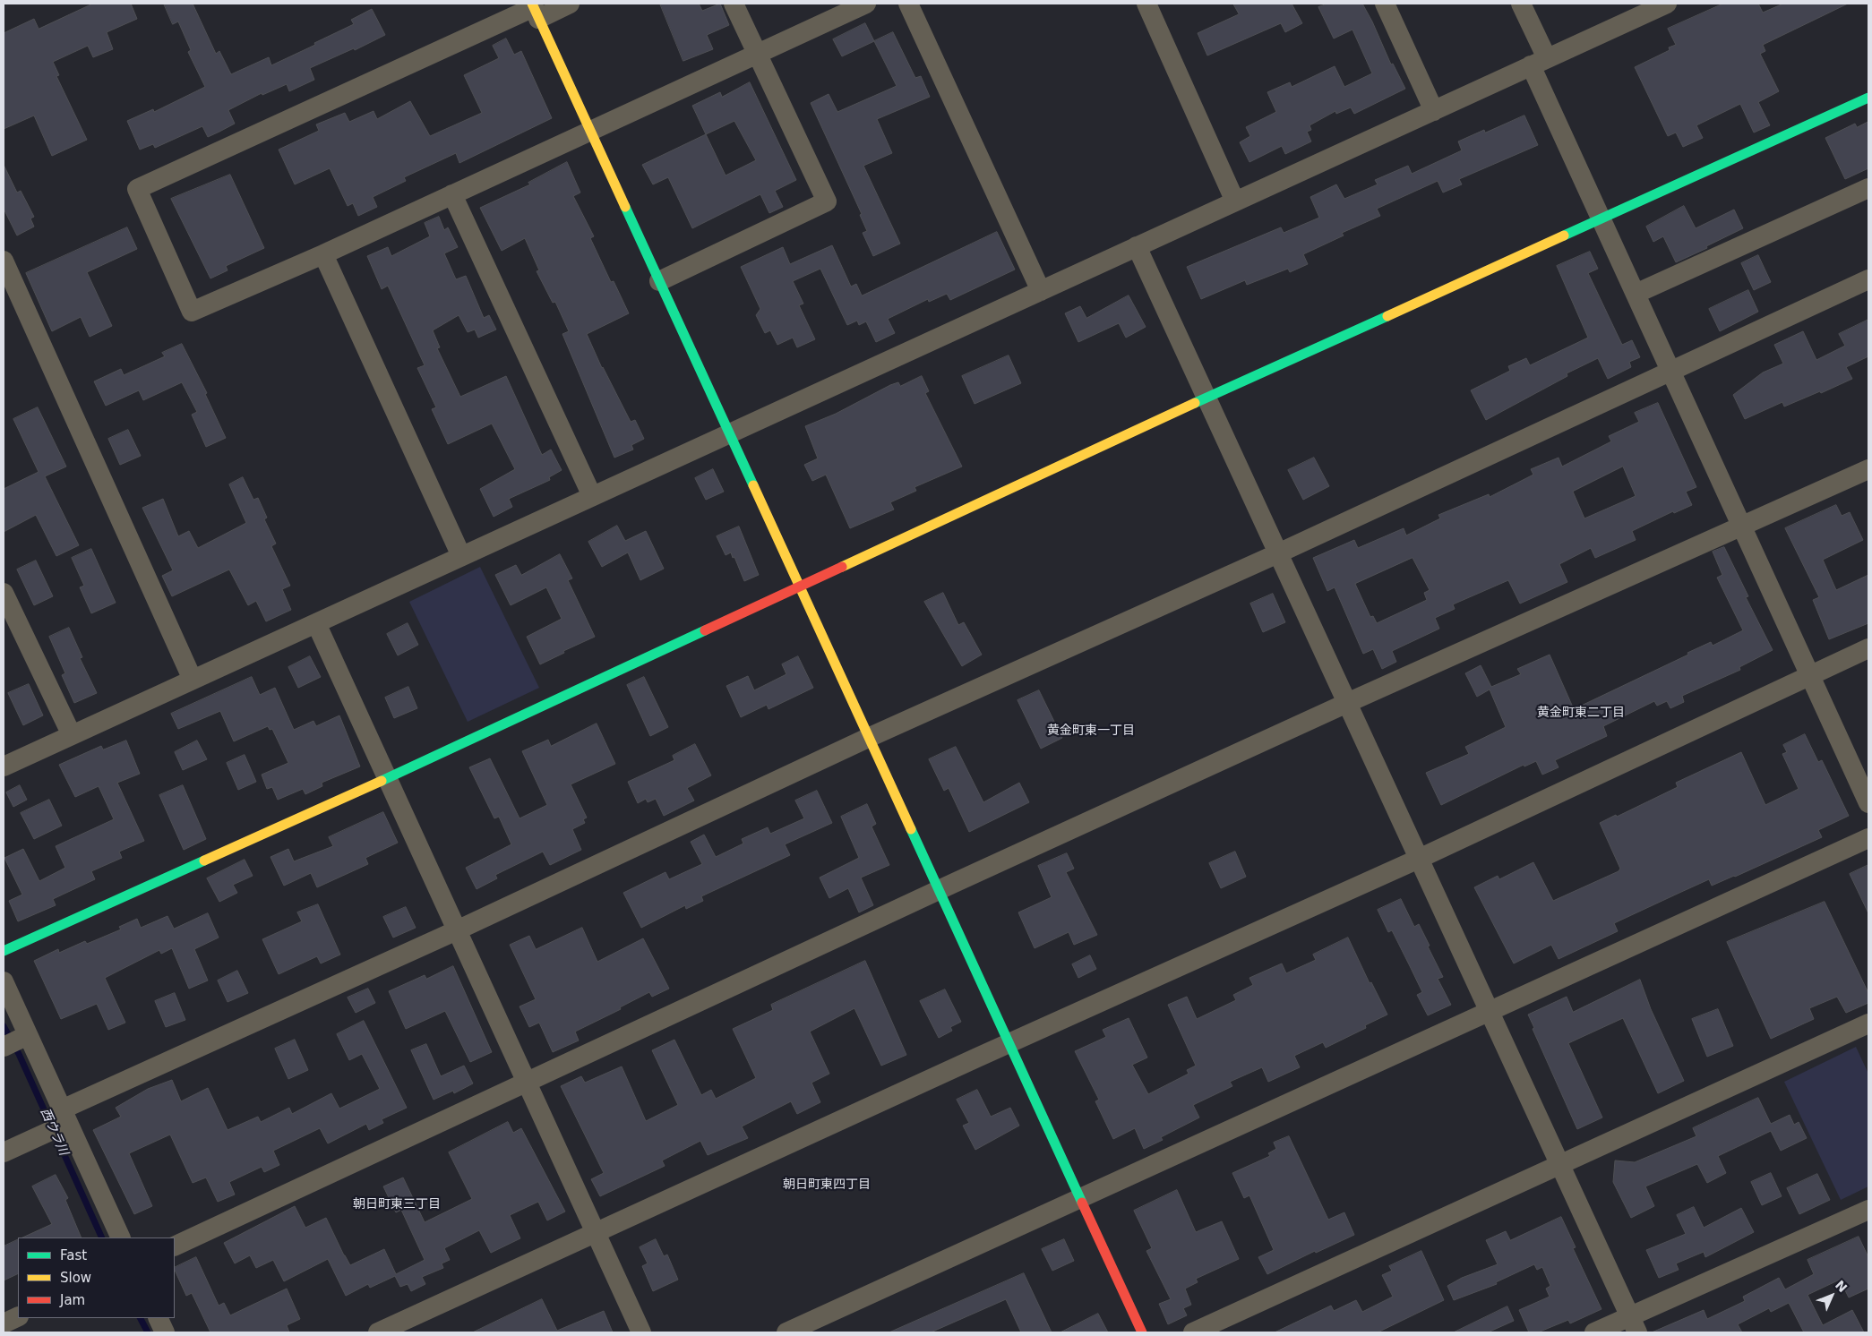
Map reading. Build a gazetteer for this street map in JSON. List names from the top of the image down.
{
  "districts": [
    "黄金町東二丁目",
    "黄金町東一丁目",
    "朝日町東四丁目",
    "朝日町東三丁目"
  ],
  "water": ["西ウラ川"],
  "legend": ["Fast", "Slow", "Jam"],
  "north": "top right"
}
